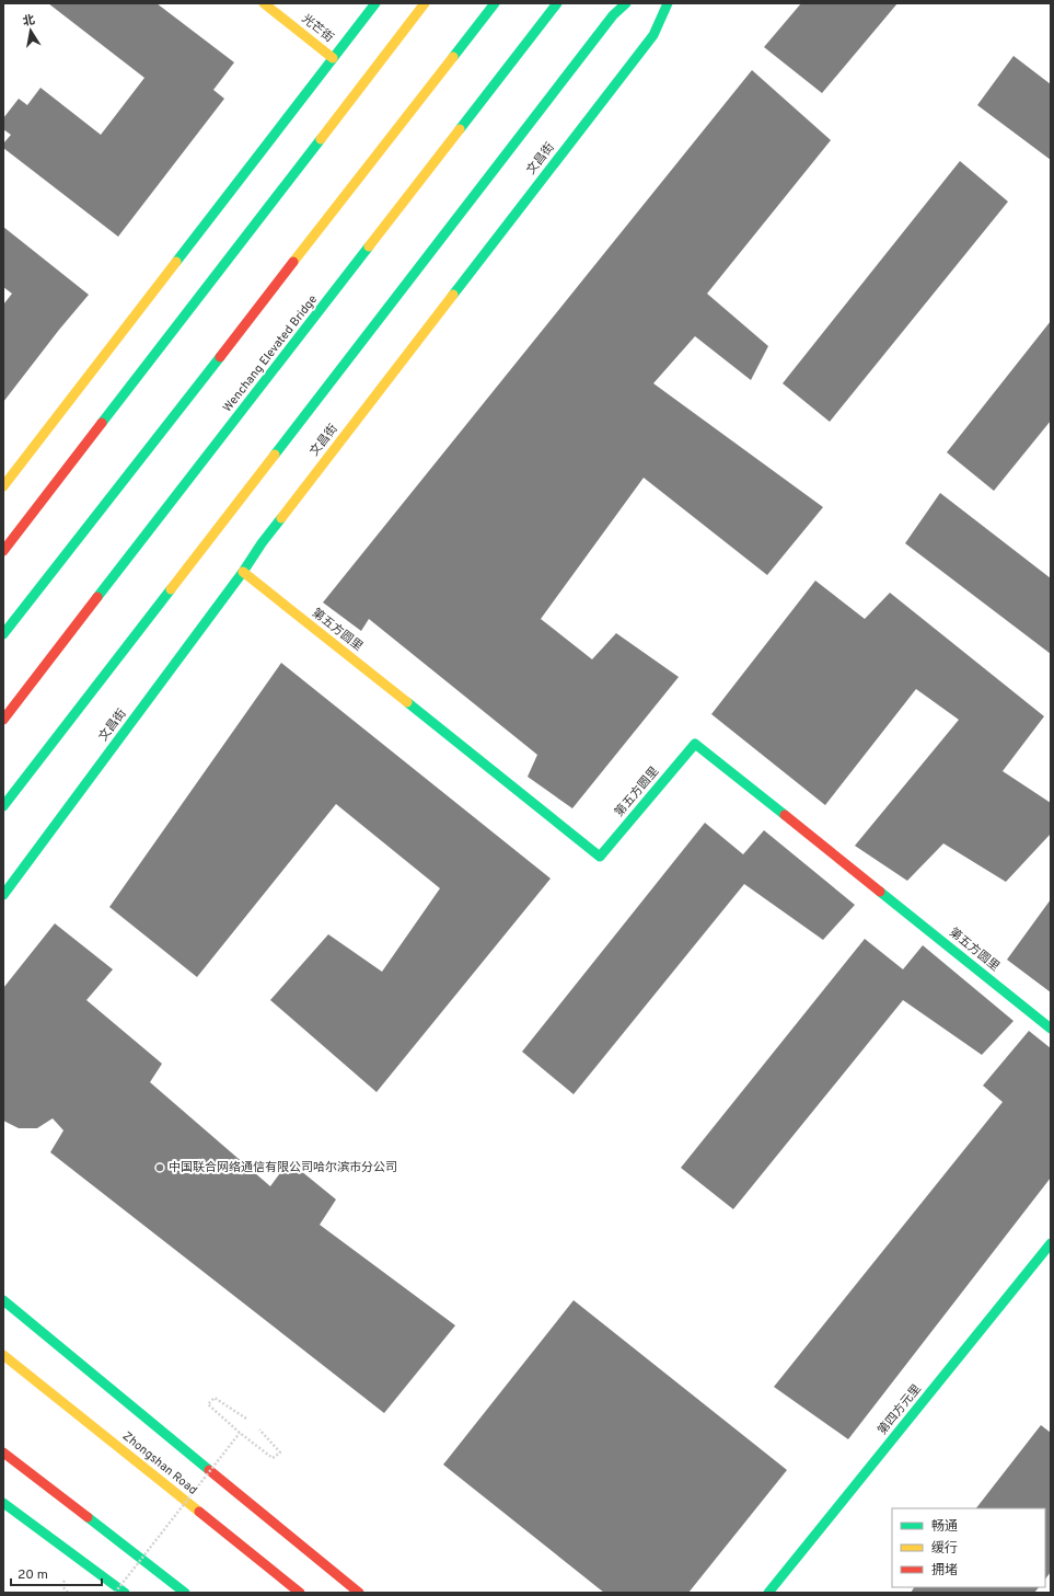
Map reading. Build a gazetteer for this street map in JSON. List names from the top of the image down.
{
  "streets": {
    "main road": [
      "光芒街",
      "文昌街",
      "Wenchang Elevated Bridge",
      "第五方圆里",
      "第四方元里",
      "Zhongshan Road"
    ]
  },
  "crossings": [
    ["文昌街", "第五方圆里"]
  ],
  "places": ["中国联合网络通信有限公司哈尔滨市分公司"],
  "legend": ["畅通", "缓行", "拥堵"],
  "scale_bar": "20 m",
  "north": "top"
}
